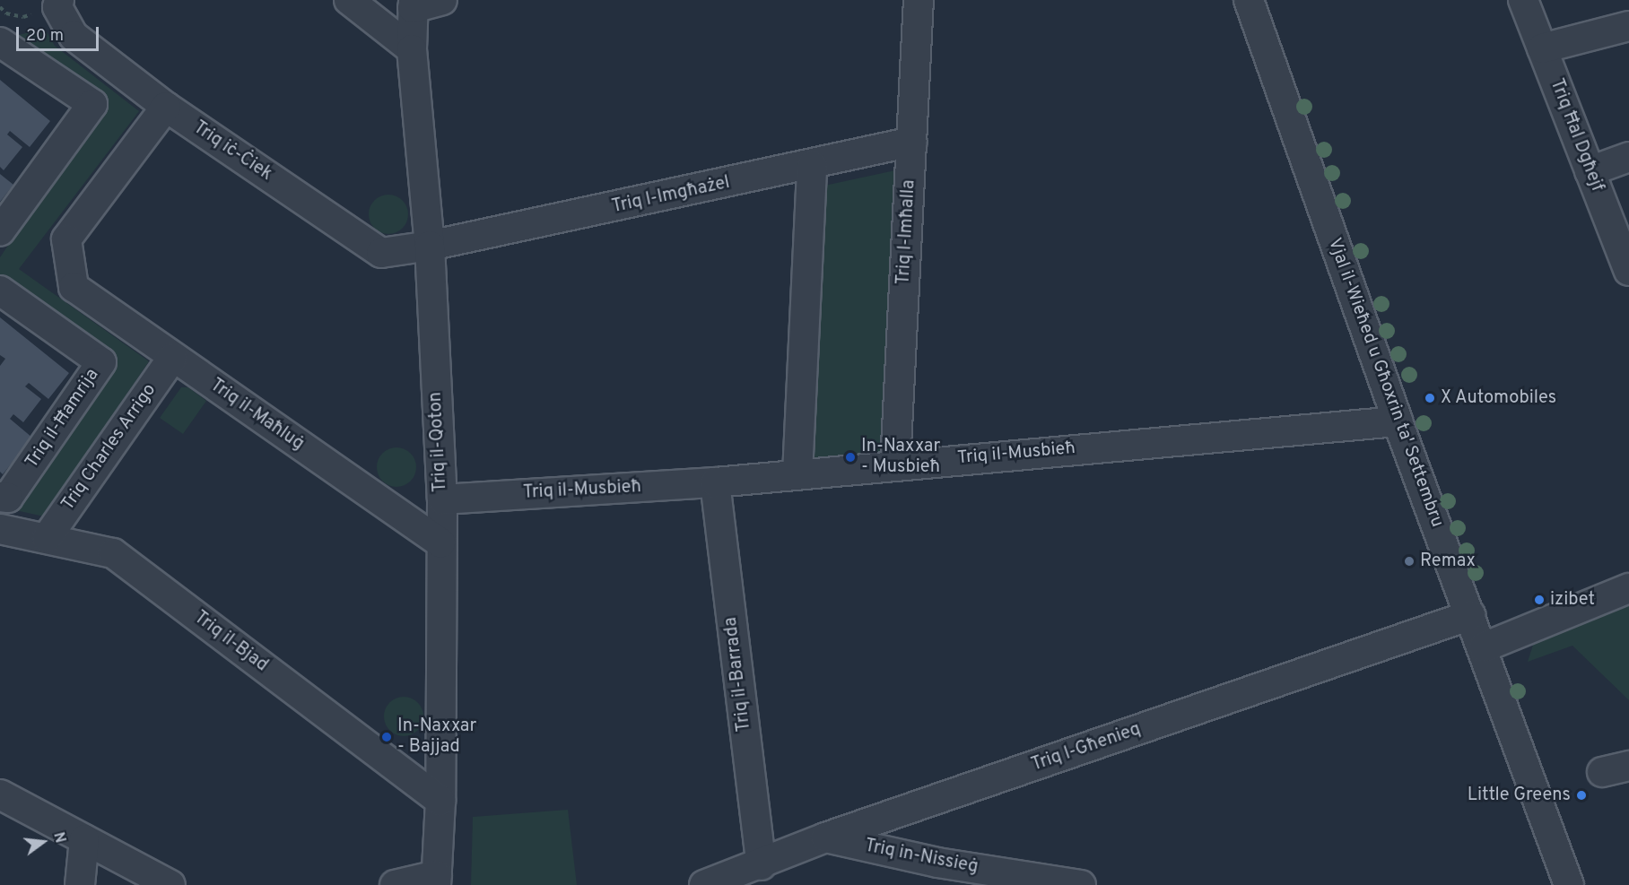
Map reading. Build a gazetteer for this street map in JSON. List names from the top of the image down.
{
  "streets": {
    "street": [
      "Triq Ħal Dgħejf",
      "Triq iċ-Ċiek",
      "Triq l-Imgħażel",
      "Triq l-Imħalla",
      "Vjal il-Wieħed u Għoxrin ta' Settembru",
      "Triq il-Maħluġ",
      "Triq il-Ħamrija",
      "Triq il-Qoton",
      "Triq Charles Arrigo",
      "Triq il-Musbieħ",
      "Triq il-Bjad",
      "Triq il-Barrada",
      "Triq l-Għenieq",
      "Triq in-Nissieġ"
    ]
  },
  "crossings": [
    ["Triq iċ-Ċiek", "Triq l-Imgħażel"],
    ["Triq iċ-Ċiek", "Triq il-Maħluġ"],
    ["Triq iċ-Ċiek", "Triq il-Qoton"],
    ["Triq l-Imgħażel", "Triq l-Imħalla"],
    ["Triq l-Imgħażel", "Triq il-Qoton"],
    ["Triq l-Imħalla", "Triq il-Musbieħ"],
    ["Vjal il-Wieħed u Għoxrin ta' Settembru", "Triq il-Musbieħ"],
    ["Vjal il-Wieħed u Għoxrin ta' Settembru", "Triq l-Għenieq"],
    ["Triq il-Maħluġ", "Triq il-Qoton"],
    ["Triq il-Maħluġ", "Triq Charles Arrigo"],
    ["Triq il-Qoton", "Triq il-Musbieħ"],
    ["Triq il-Qoton", "Triq il-Bjad"],
    ["Triq Charles Arrigo", "Triq il-Bjad"],
    ["Triq il-Musbieħ", "Triq il-Barrada"],
    ["Triq il-Barrada", "Triq l-Għenieq"],
    ["Triq l-Għenieq", "Triq in-Nissieġ"]
  ],
  "places": [
    "X Automobiles",
    "In-Naxxar - Musbieħ",
    "Remax",
    "izibet",
    "In-Naxxar - Bajjad",
    "Little Greens"
  ],
  "scale_bar": "20 m",
  "north": "right"
}
